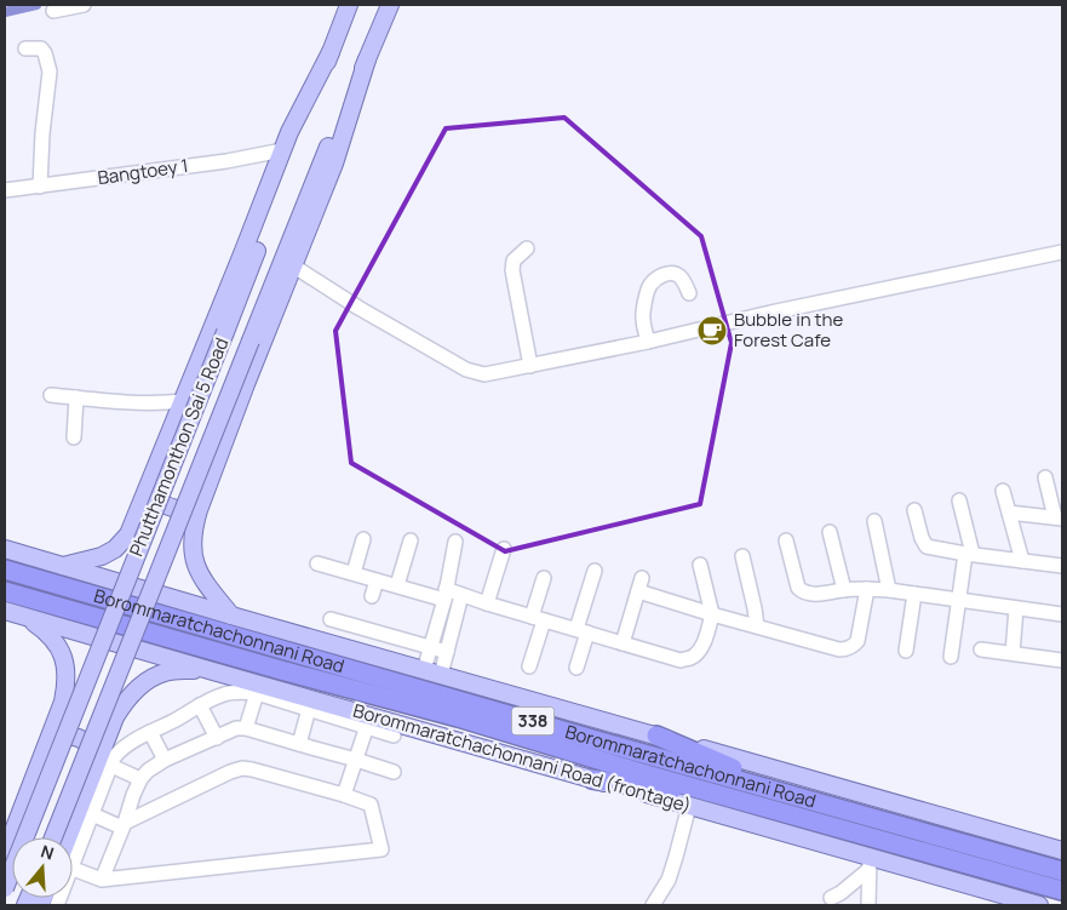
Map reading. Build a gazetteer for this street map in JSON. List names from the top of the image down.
{
  "streets": {
    "highway": ["Borommaratchachonnani Road", "338"],
    "main road": ["Phutthamonthon Sai 5 Road", "Borommaratchachonnani Road (frontage)"],
    "street": ["Bangtoey 1"]
  },
  "places": {
    "cafe": ["Bubble in the Forest Cafe"]
  },
  "north": "top"
}
